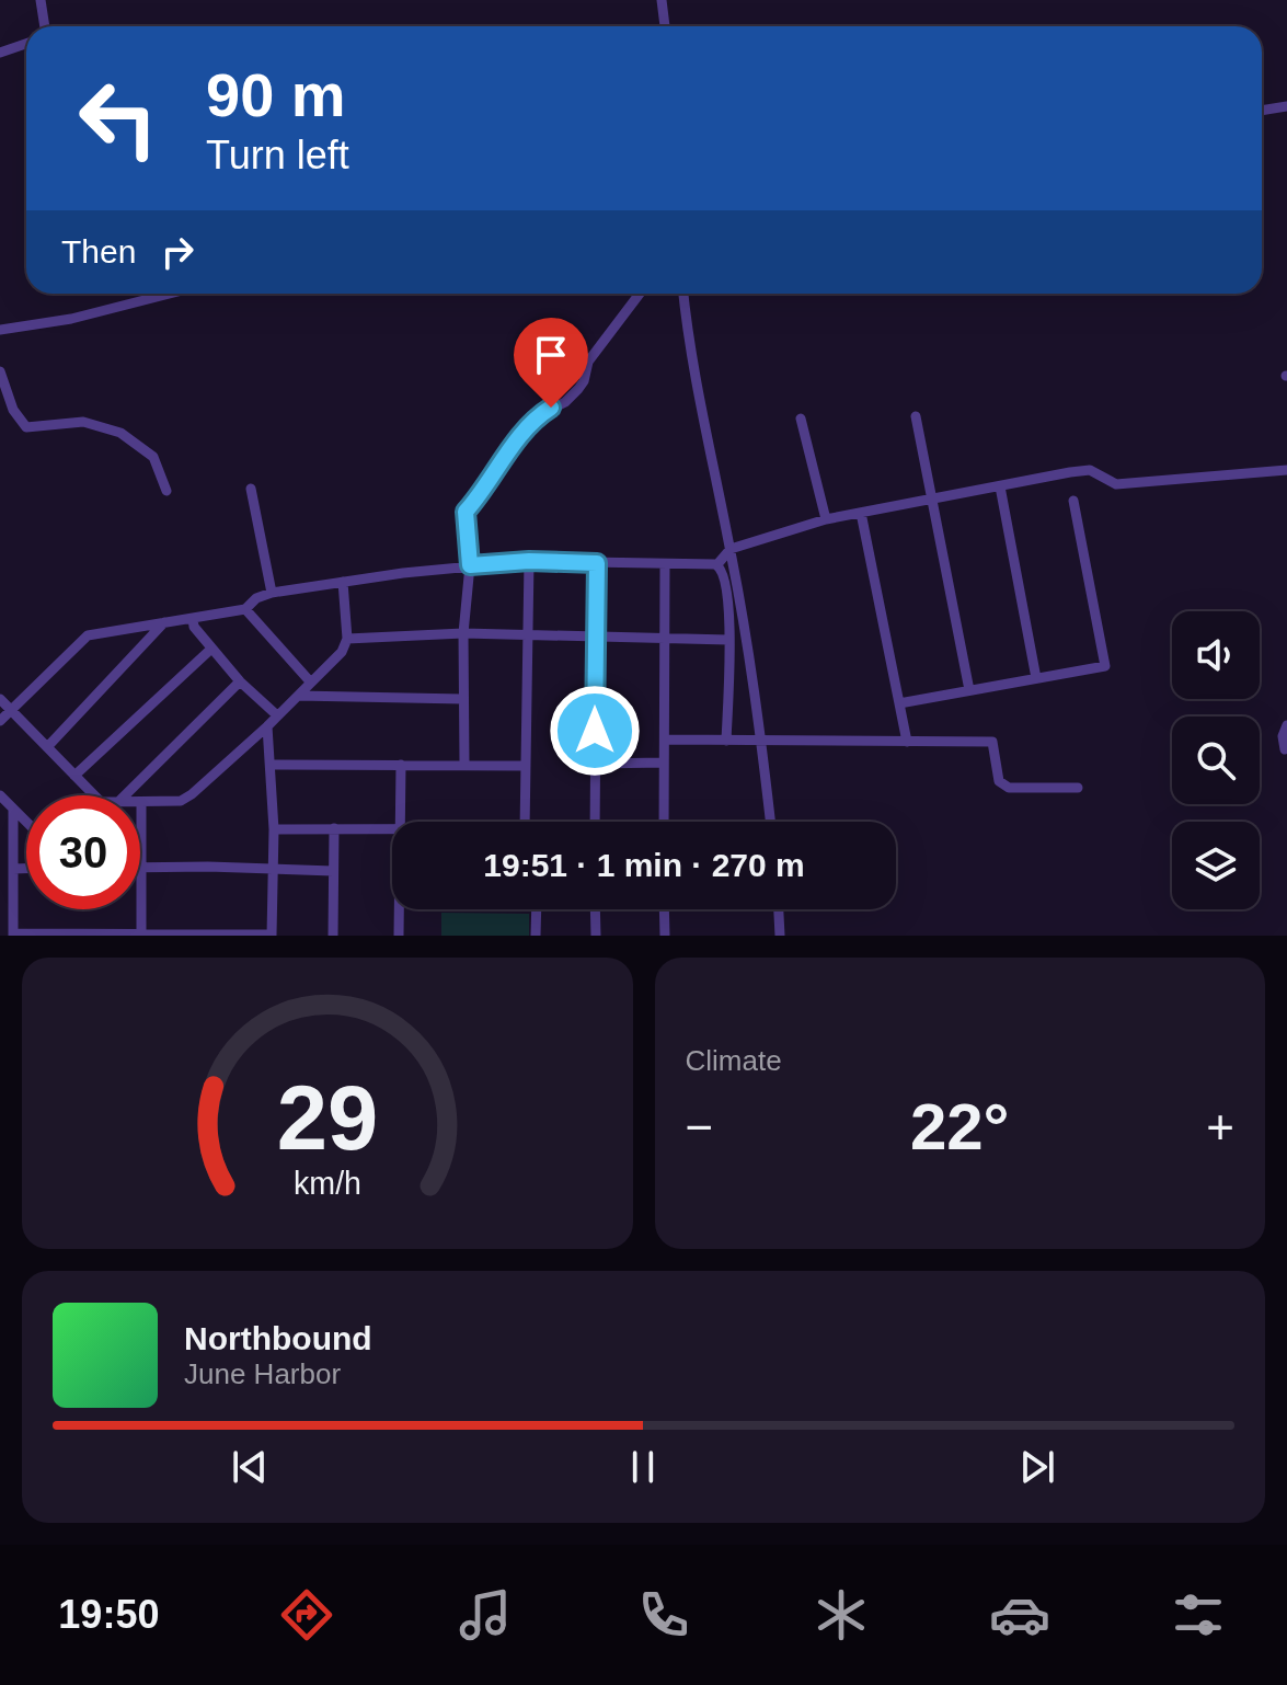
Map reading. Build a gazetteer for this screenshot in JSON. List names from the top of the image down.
{
  "page": {
    "turn": ["90 m", "Turn left"],
    "then": "Then",
    "limit": "30",
    "trip": "19:51 · 1 min · 270 m",
    "tile": "Climate",
    "heat": ["−", "22°", "+"],
    "song": ["Northbound", "June Harbor"],
    "tabs": "19:50",
    "gauge": ["29", "km/h"]
  }
}
